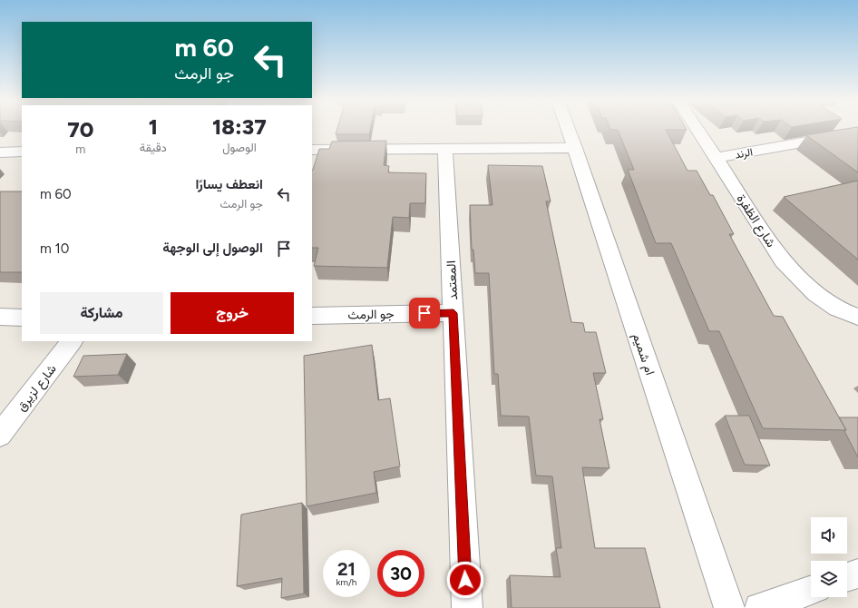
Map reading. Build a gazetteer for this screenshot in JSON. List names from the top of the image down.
{
  "streets": {
    "street": [
      "الرند",
      "شارع الظفرة",
      "المعتمد",
      "جو الرمث",
      "ام شميم",
      "شارع لزيرق"
    ]
  },
  "crossings": [
    ["الرند", "شارع الظفرة"],
    ["المعتمد", "جو الرمث"]
  ],
  "page": {
    "turn": ["60 m", "جو الرمث"],
    "eta": [
      "18:37",
      "الوصول",
      "1",
      "دقيقة",
      "70",
      "m"
    ],
    "list": [
      {
        "name": "انعطف يسارًا",
        "note": "جو الرمث",
        "value": "60 m"
      },
      {
        "name": "الوصول إلى الوجهة",
        "value": "10 m"
      }
    ],
    "buttons": ["خروج", "مشاركة"],
    "speed": "21 km/h",
    "limit": "30"
  }
}
